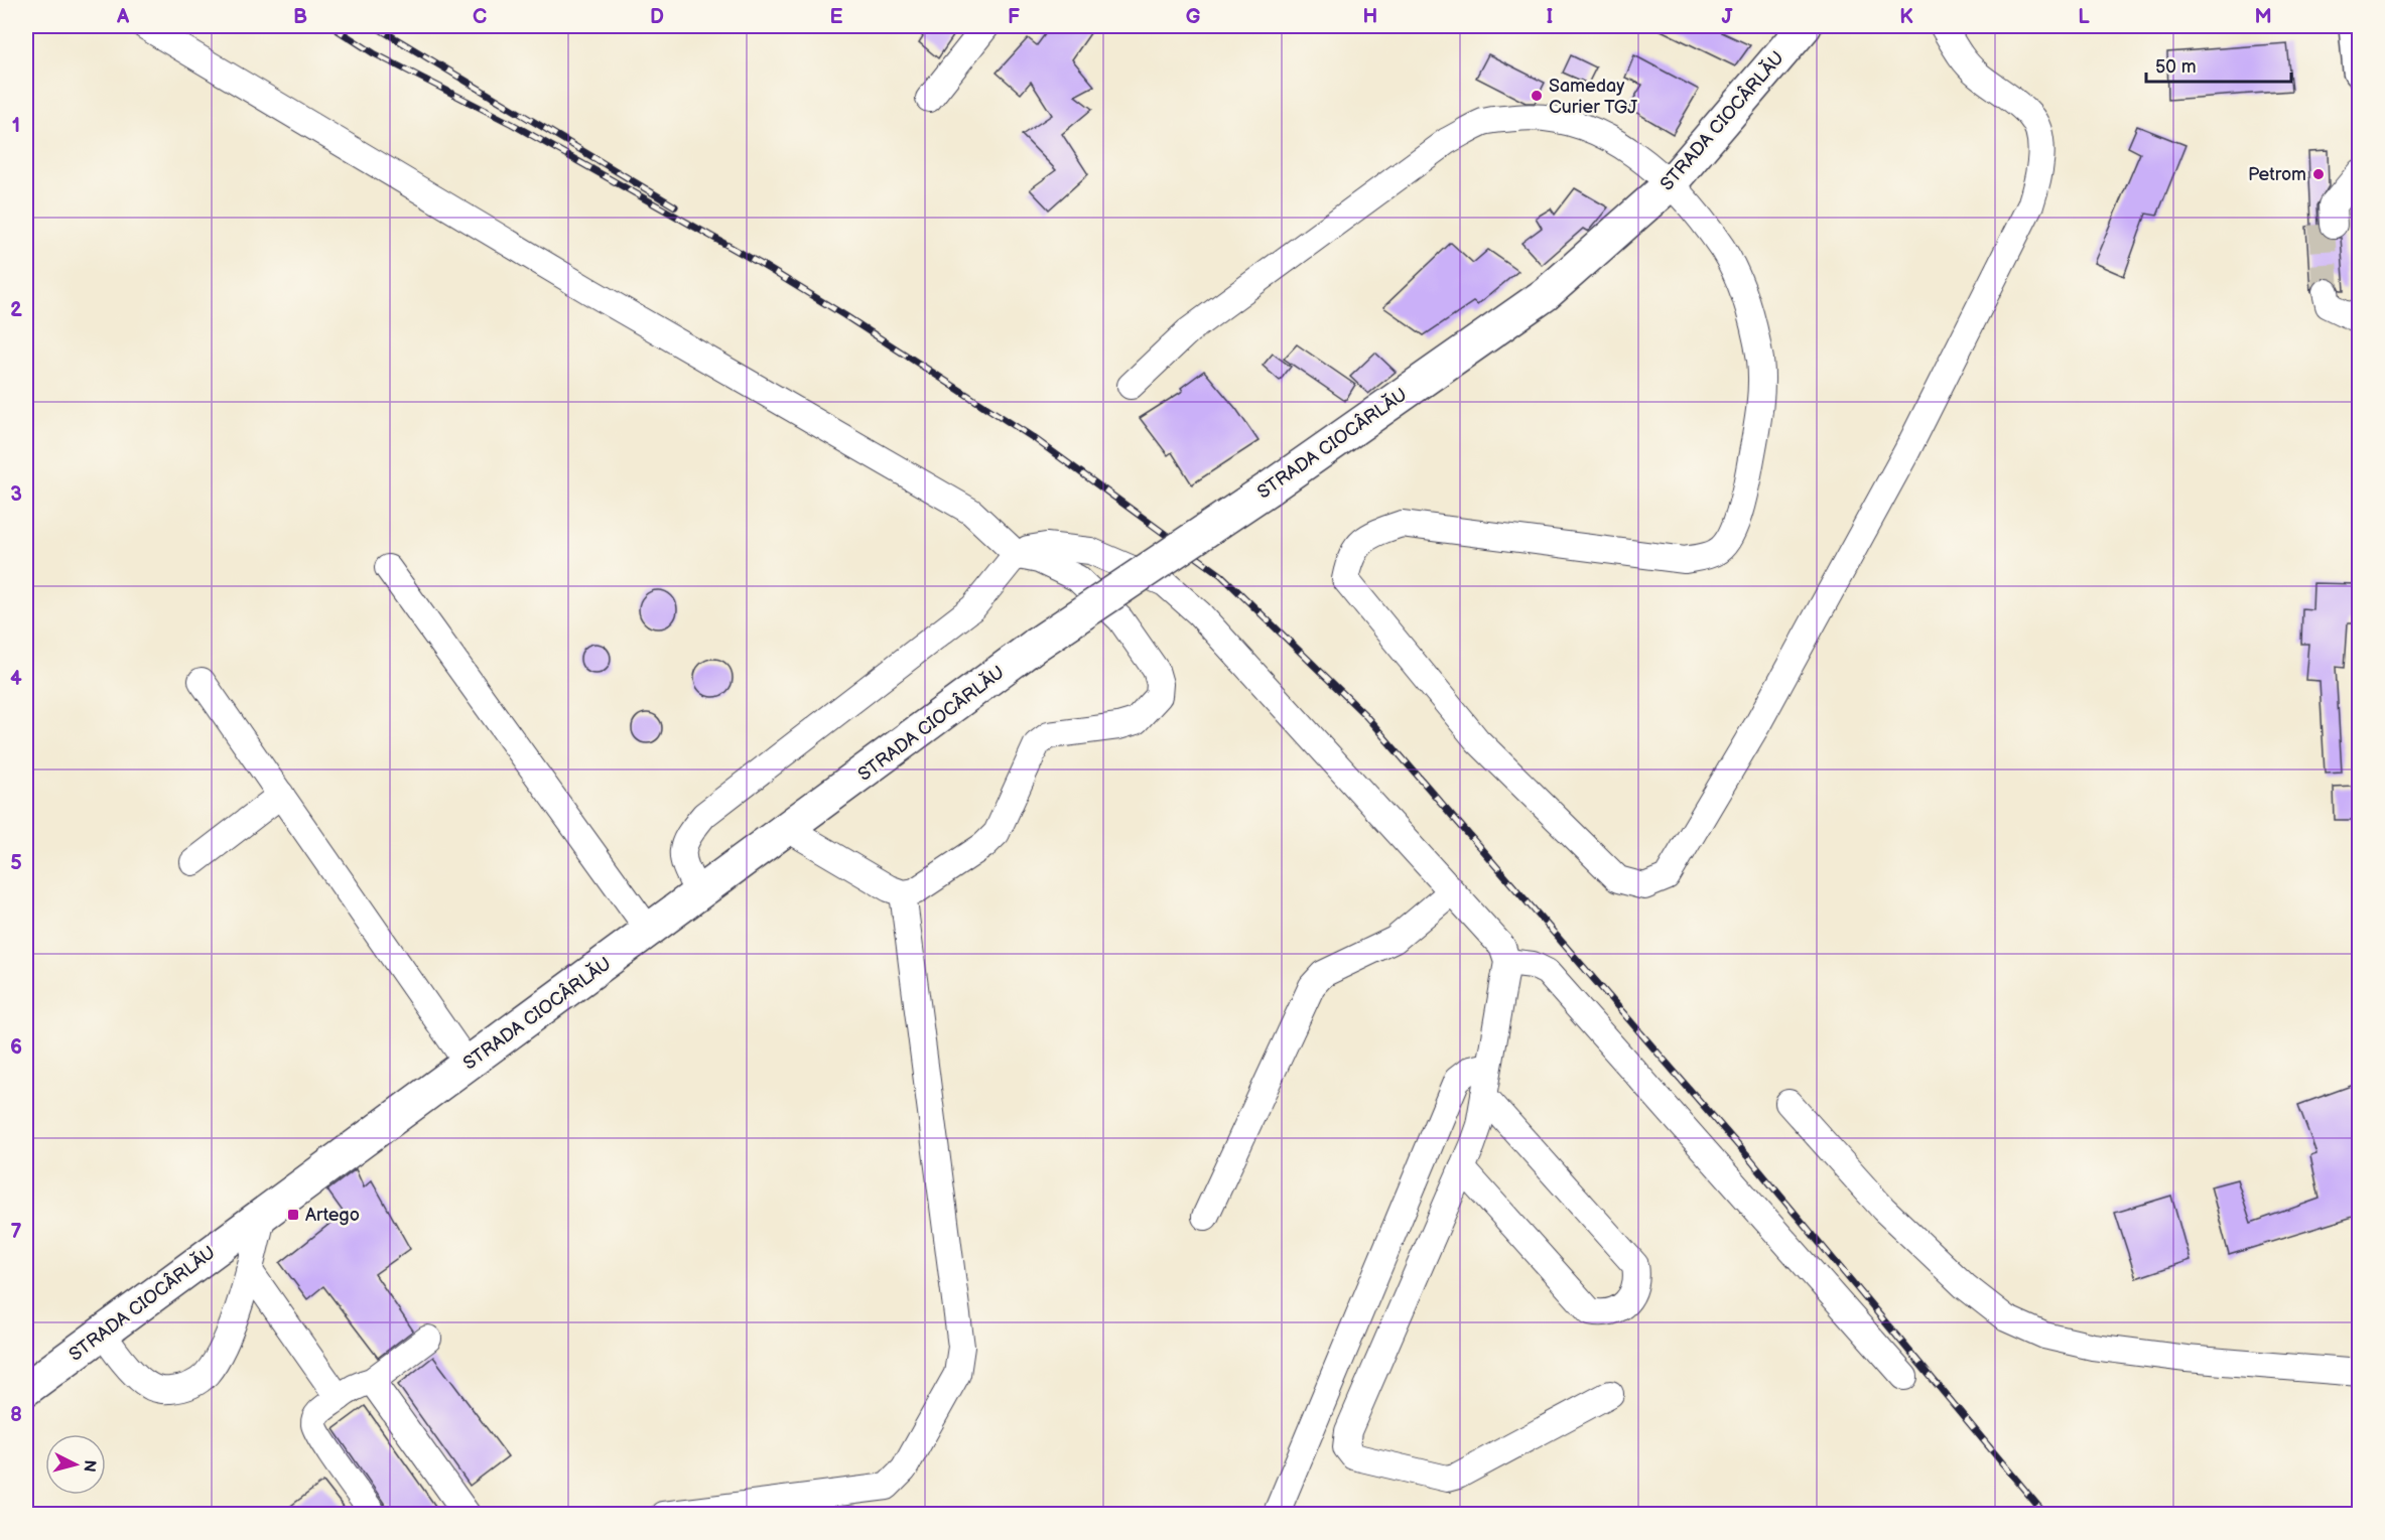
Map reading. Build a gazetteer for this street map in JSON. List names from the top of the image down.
{
  "streets": {
    "main road": ["STRADA CIOCÂRLĂU"]
  },
  "places": {
    "other": ["Sameday Curier TGJ", "Petrom"],
    "transit": ["Artego"]
  },
  "scale_bar": "50 m",
  "north": "right",
  "grid": {
    "columns": [
      "A",
      "B",
      "C",
      "D",
      "E",
      "F",
      "G",
      "H",
      "I",
      "J",
      "K",
      "L",
      "M"
    ],
    "rows": [
      "1",
      "2",
      "3",
      "4",
      "5",
      "6",
      "7",
      "8"
    ]
  }
}
